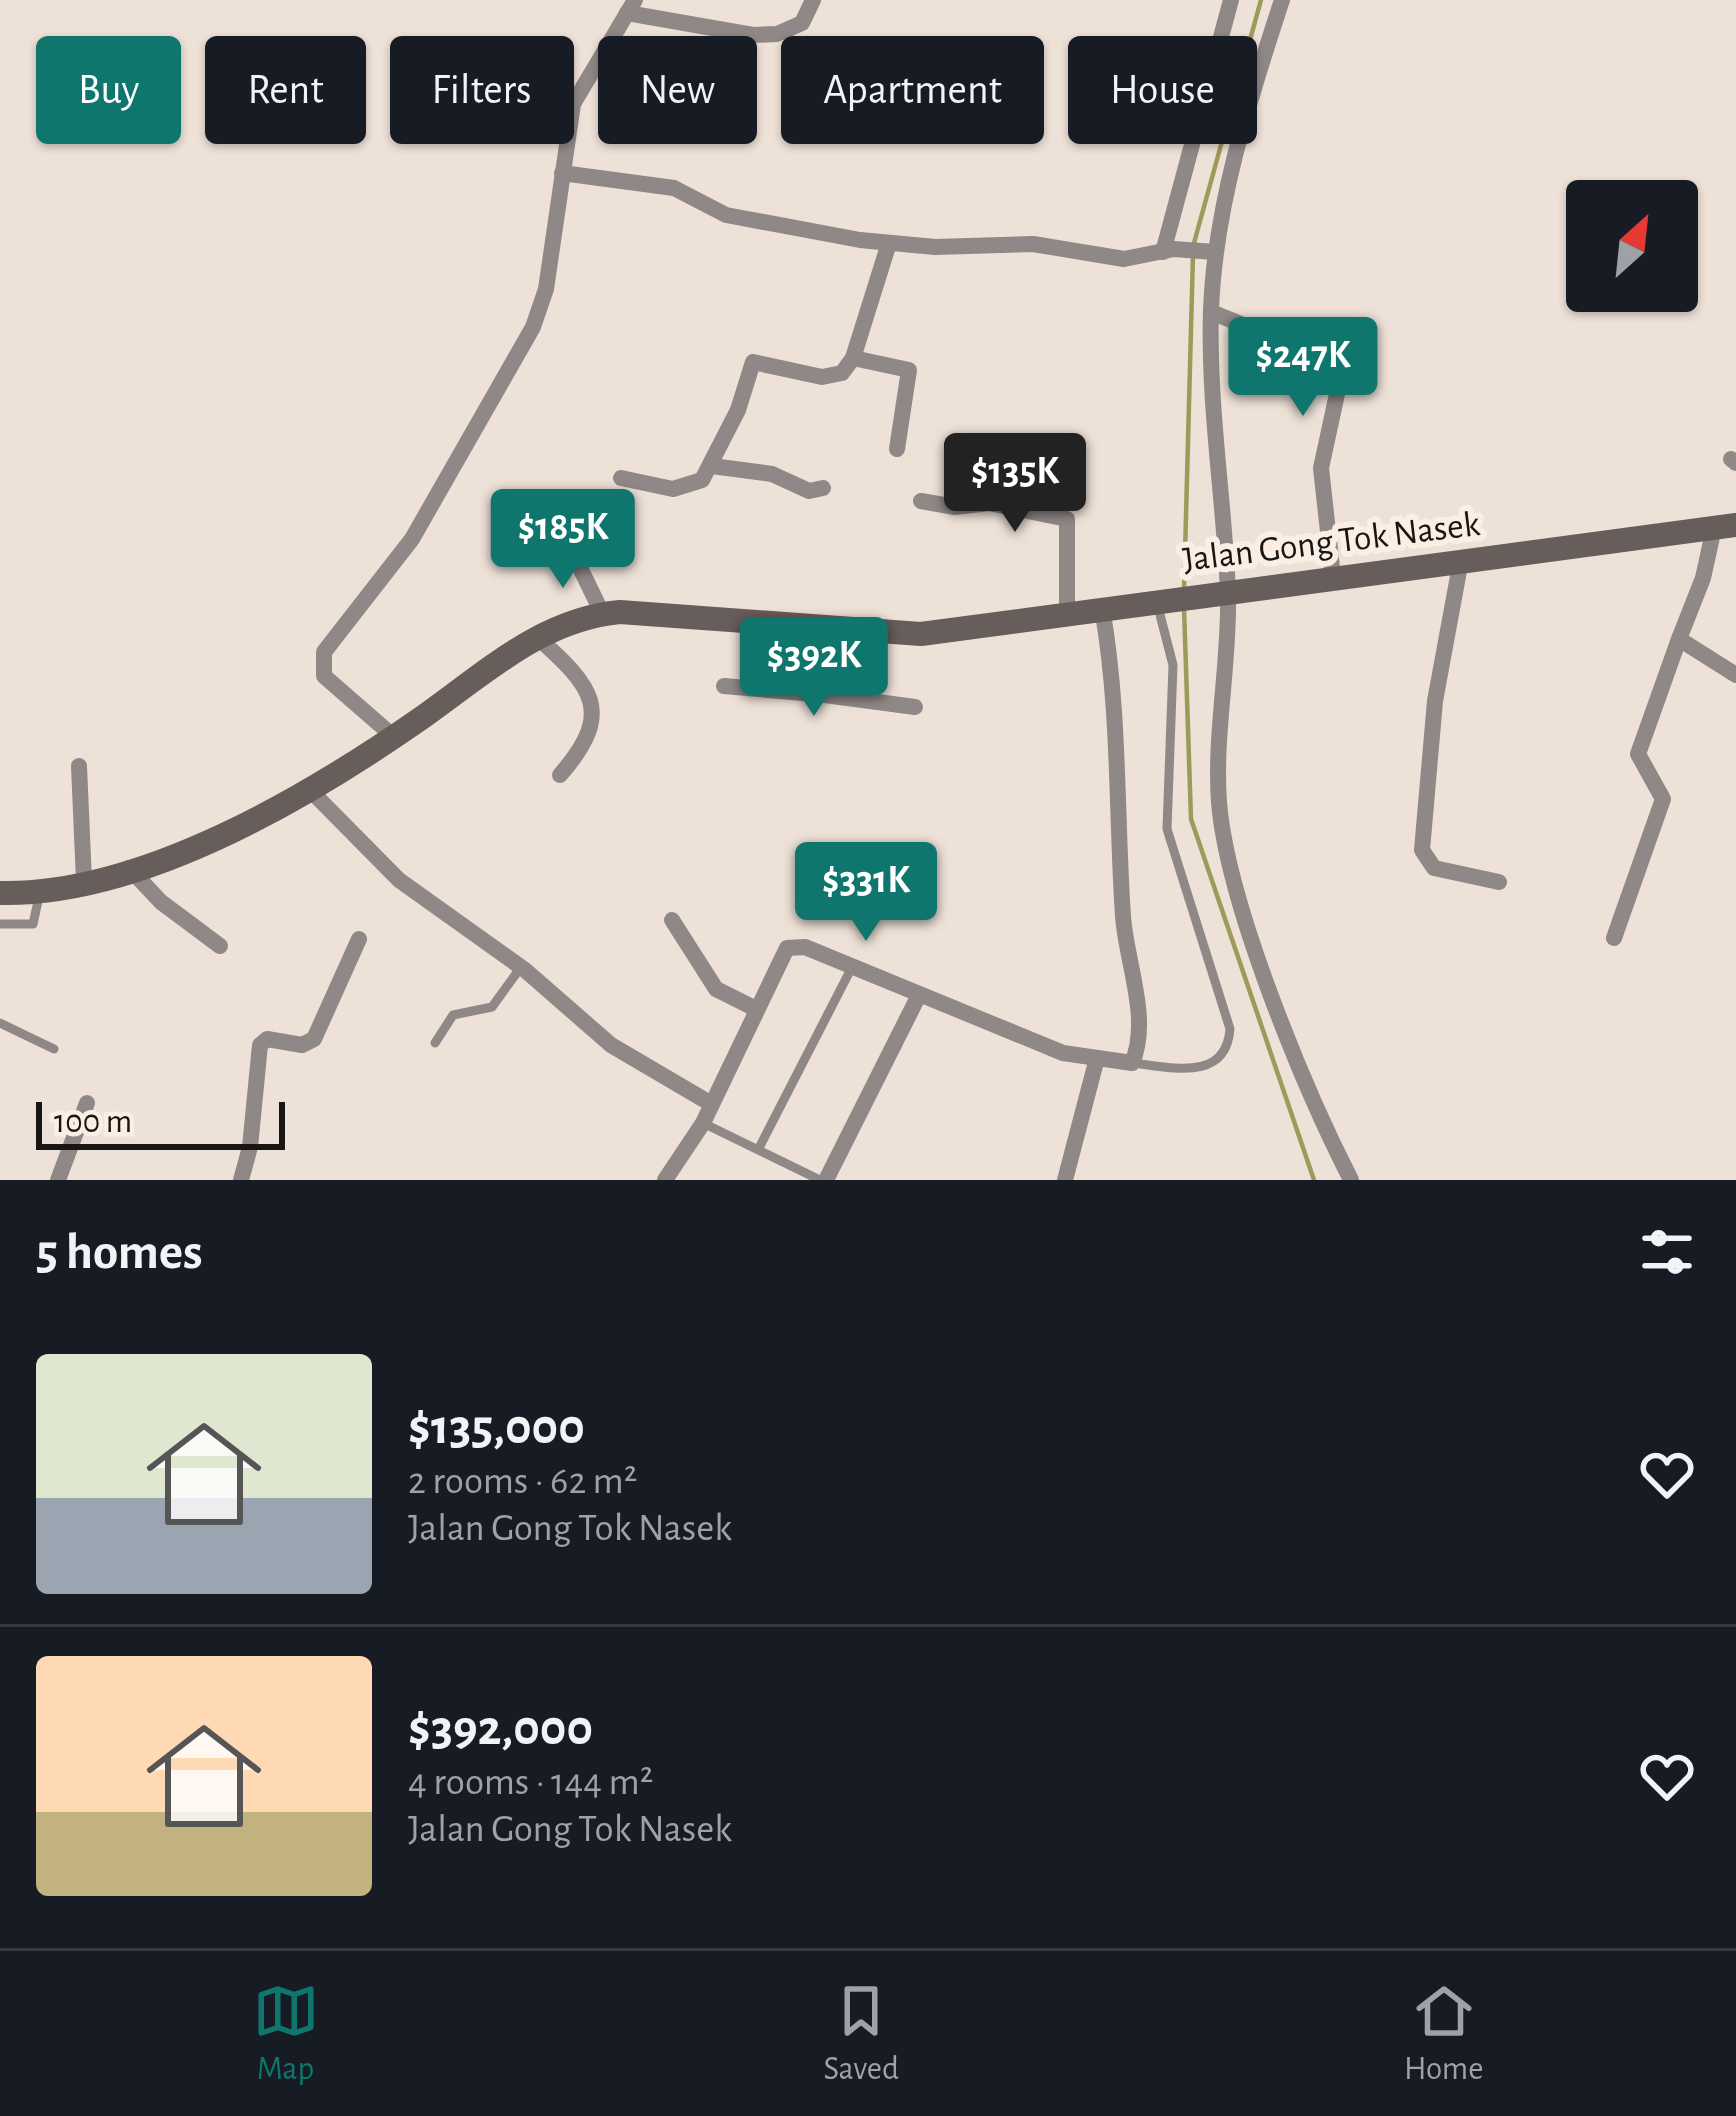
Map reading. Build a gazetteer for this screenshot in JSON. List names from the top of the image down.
{
  "streets": {
    "main road": ["Jalan Gong Tok Nasek"]
  },
  "scale_bar": "100 m",
  "north": "top right",
  "page": {
    "chip": [
      "Buy",
      "Rent",
      "Filters",
      "New",
      "Apartment",
      "House"
    ],
    "price": [
      "$247K",
      "$135K",
      "$185K",
      "$392K",
      "$331K"
    ],
    "scale": "100 m",
    "heading": "5 homes",
    "list": [
      {
        "name": "$135,000",
        "note": "2 rooms · 62 m² · Jalan Gong Tok Nasek"
      },
      {
        "name": "$392,000",
        "note": "4 rooms · 144 m² · Jalan Gong Tok Nasek"
      }
    ],
    "tabs": ["Map", "Saved", "Home"]
  }
}
